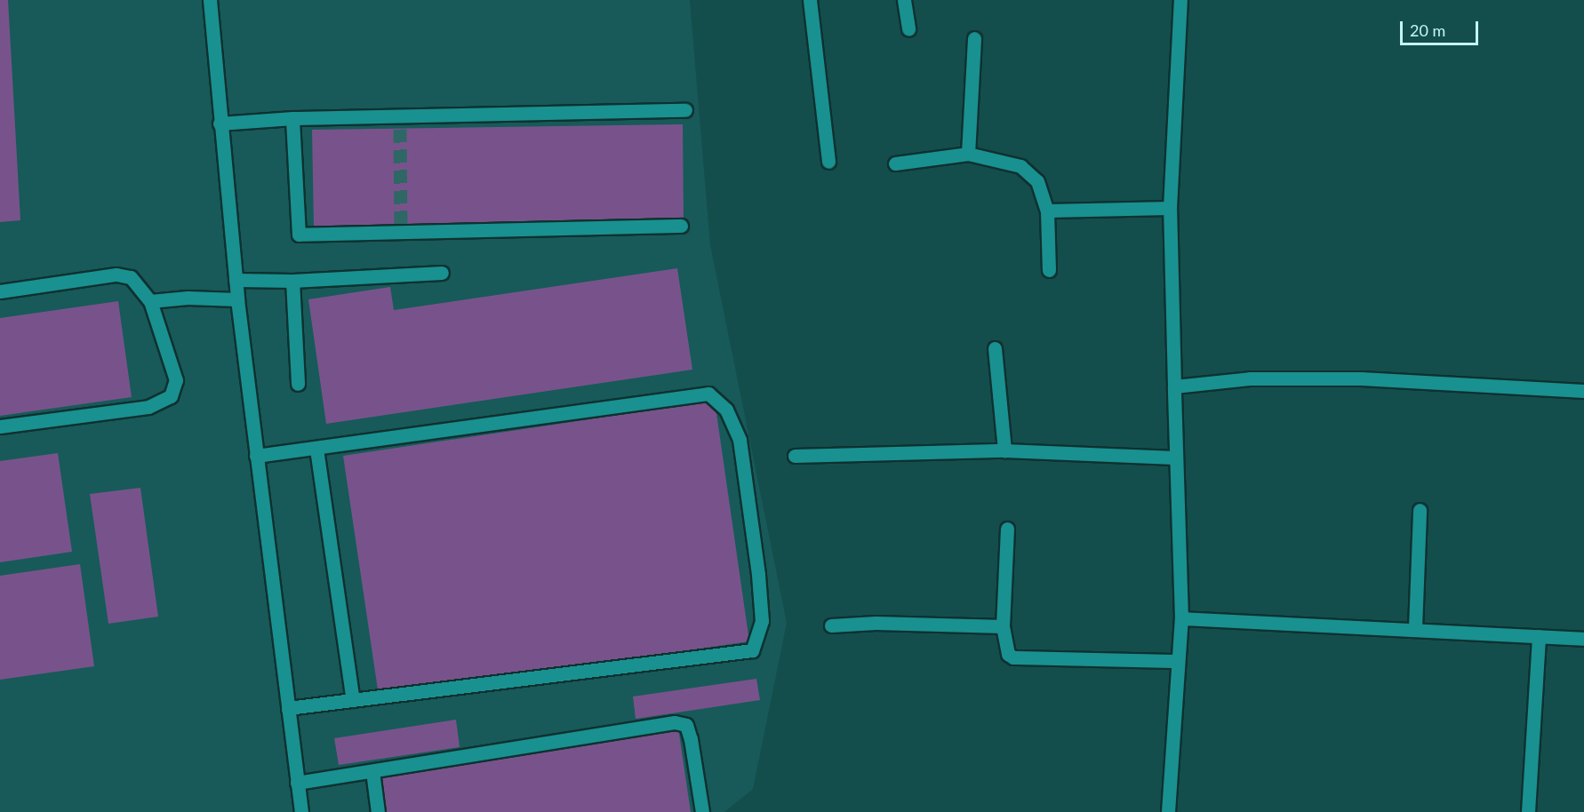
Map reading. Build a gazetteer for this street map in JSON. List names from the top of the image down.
{
  "scale_bar": "20 m"
}
